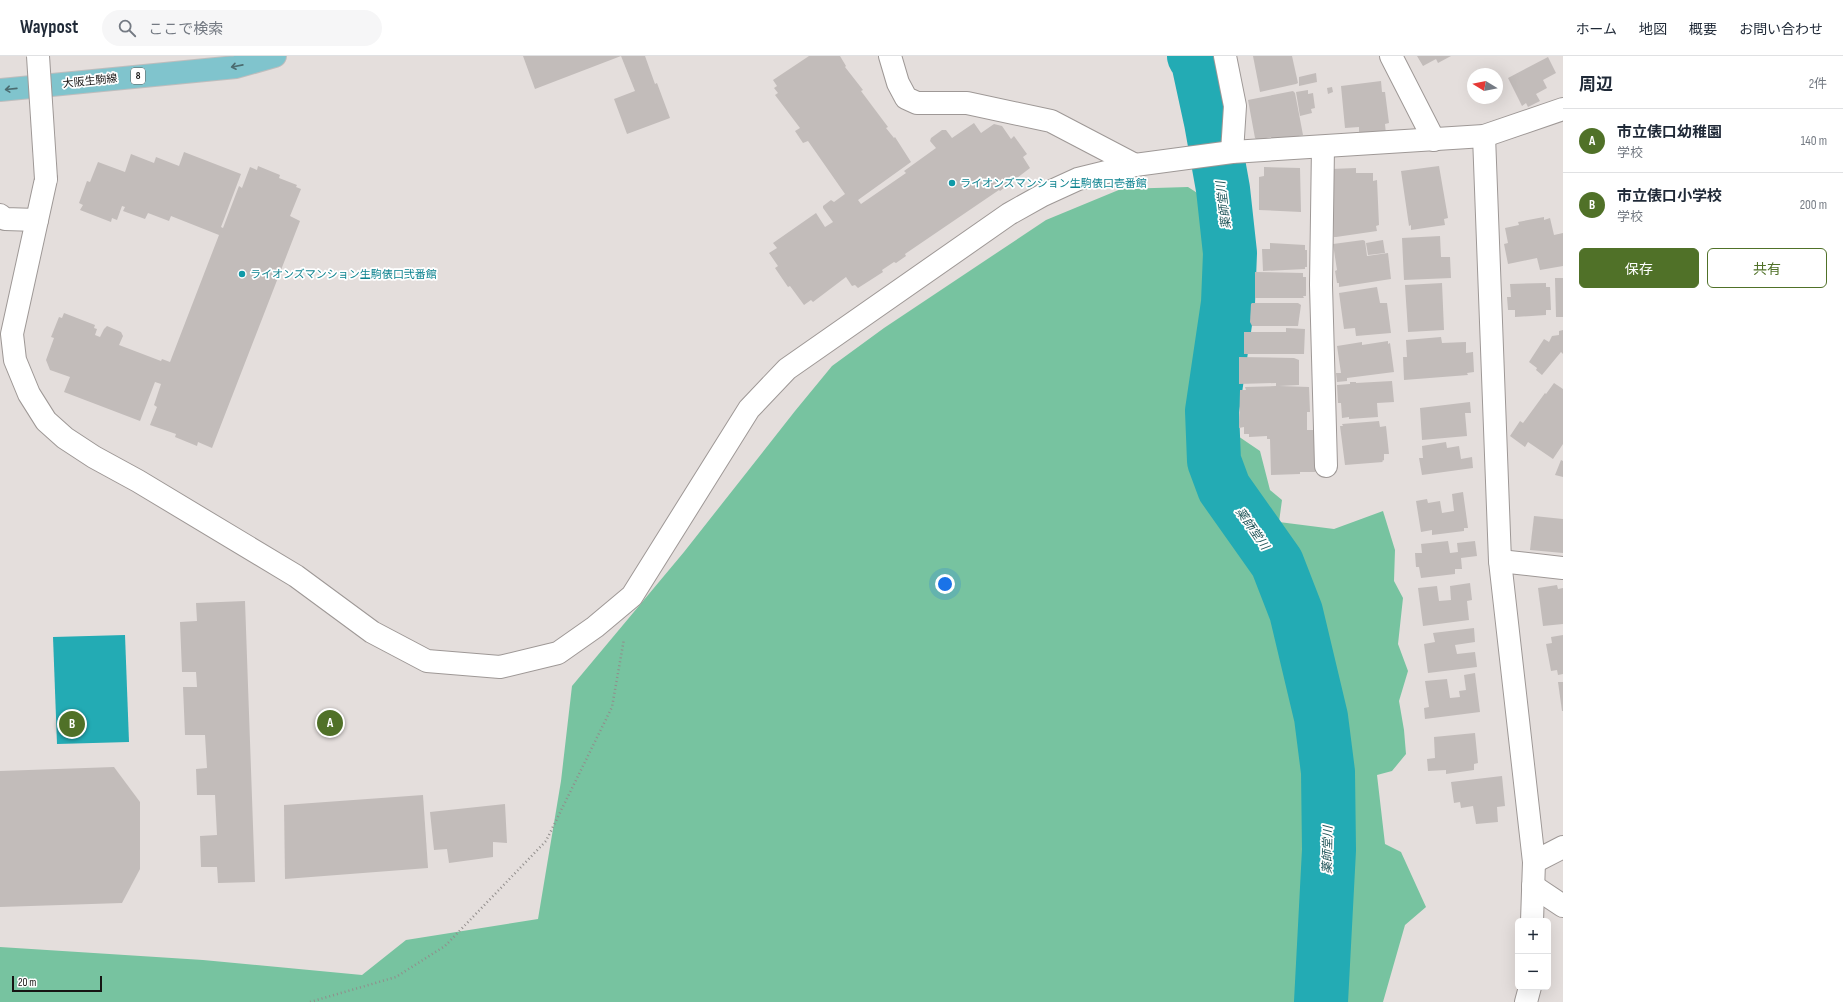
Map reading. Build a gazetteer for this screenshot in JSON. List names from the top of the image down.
{
  "streets": {
    "main road": ["8", "大阪生駒線"]
  },
  "one_way": ["大阪生駒線"],
  "water": ["薬師堂川"],
  "places": ["ライオンズマンション生駒俵口壱番館", "ライオンズマンション生駒俵口弐番館"],
  "scale_bar": "20 m",
  "north": "left",
  "page": {
    "header": "Waypost",
    "search": "ここで検索",
    "nav": [
      "ホーム",
      "地図",
      "概要",
      "お問い合わせ"
    ],
    "heading": ["周辺", "2件"],
    "list": [
      {
        "mark": "A",
        "name": "市立俵口幼稚園",
        "note": "学校",
        "value": "140 m"
      },
      {
        "mark": "B",
        "name": "市立俵口小学校",
        "note": "学校",
        "value": "200 m"
      }
    ],
    "buttons": ["保存", "共有"],
    "pins": ["A", "B"],
    "map_buttons": ["+", "−"],
    "scale": "20 m"
  }
}
